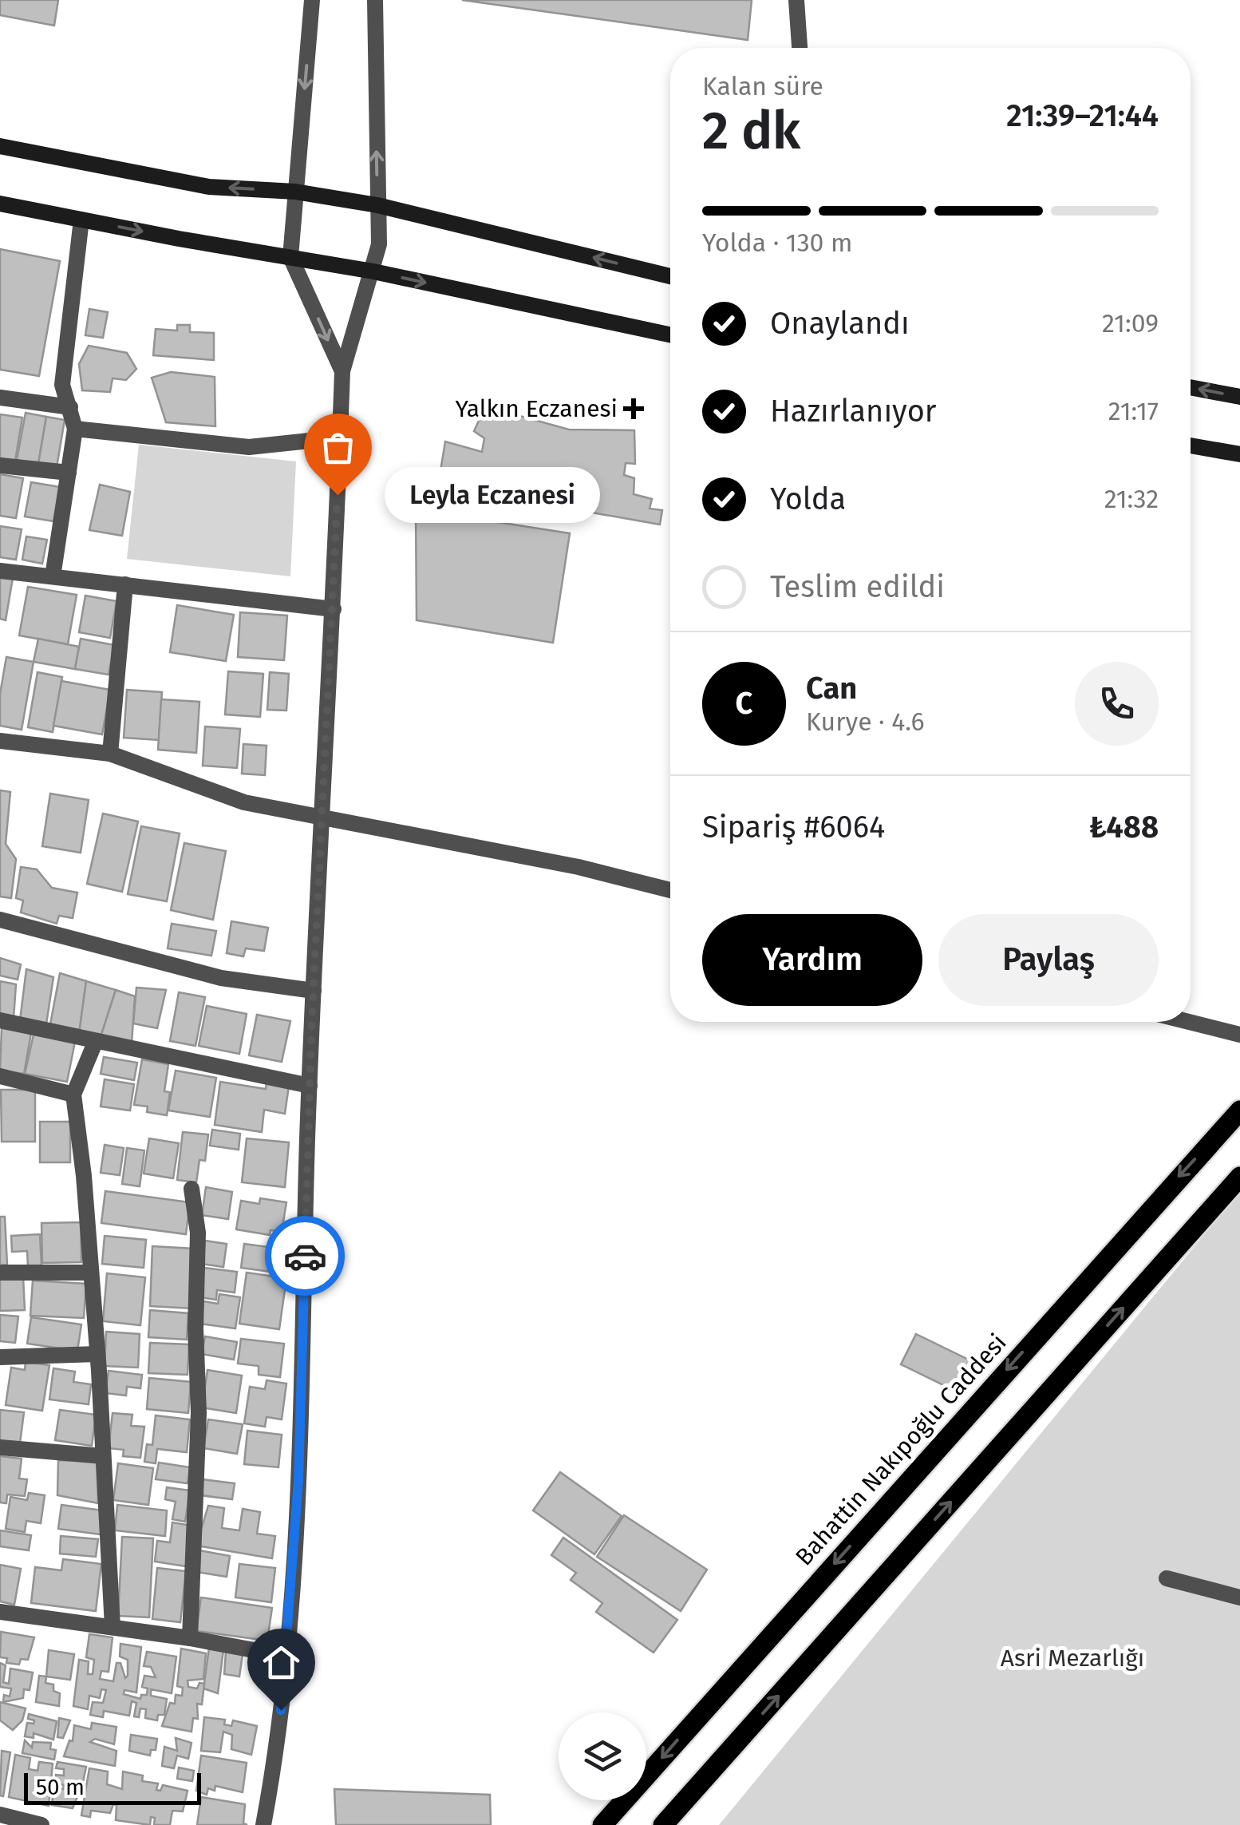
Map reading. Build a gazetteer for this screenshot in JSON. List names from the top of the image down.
{
  "streets": {
    "main road": ["Bahattin Nakıpoğlu Caddesi"]
  },
  "parks": ["Asri Mezarlığı"],
  "places": {
    "health": ["Yalkın Eczanesi"],
    "other": ["Leyla Eczanesi"]
  },
  "scale_bar": "50 m",
  "page": {
    "heading": ["2 dk", "Kalan süre", "21:39–21:44"],
    "panel": [
      "Can",
      "Kurye · 4.6",
      "Sipariş #6064",
      "₺488"
    ],
    "bar": "Yolda · 130 m",
    "list": [
      ["Onaylandı", "21:09"],
      ["Hazırlanıyor", "21:17"],
      ["Yolda", "21:32"],
      "Teslim edildi"
    ],
    "bubble": "Leyla Eczanesi",
    "round": "C",
    "buttons": ["Yardım", "Paylaş"],
    "scale": "50 m"
  }
}
